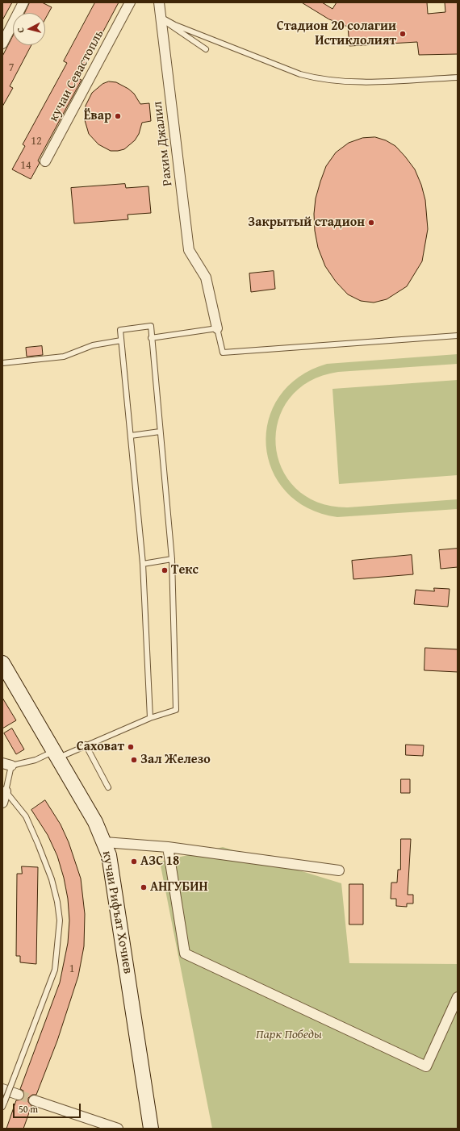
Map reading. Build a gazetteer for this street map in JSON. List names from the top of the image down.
{
  "streets": {
    "main road": ["кучаи Рифъат Хочиев"],
    "street": ["кучаи Севастопль", "Рахим Джалил"]
  },
  "parks": ["Парк Победы"],
  "places": [
    "Стадион 20 солагии Истиклолият",
    "Ёвар",
    "Закрытый стадион",
    "Текс",
    "Саховат",
    "Зал Железо",
    "АЗС 18",
    "АНГУБИН"
  ],
  "house_numbers": [
    "7",
    "12",
    "14",
    "1"
  ],
  "scale_bar": "50 m",
  "north": "left"
}
